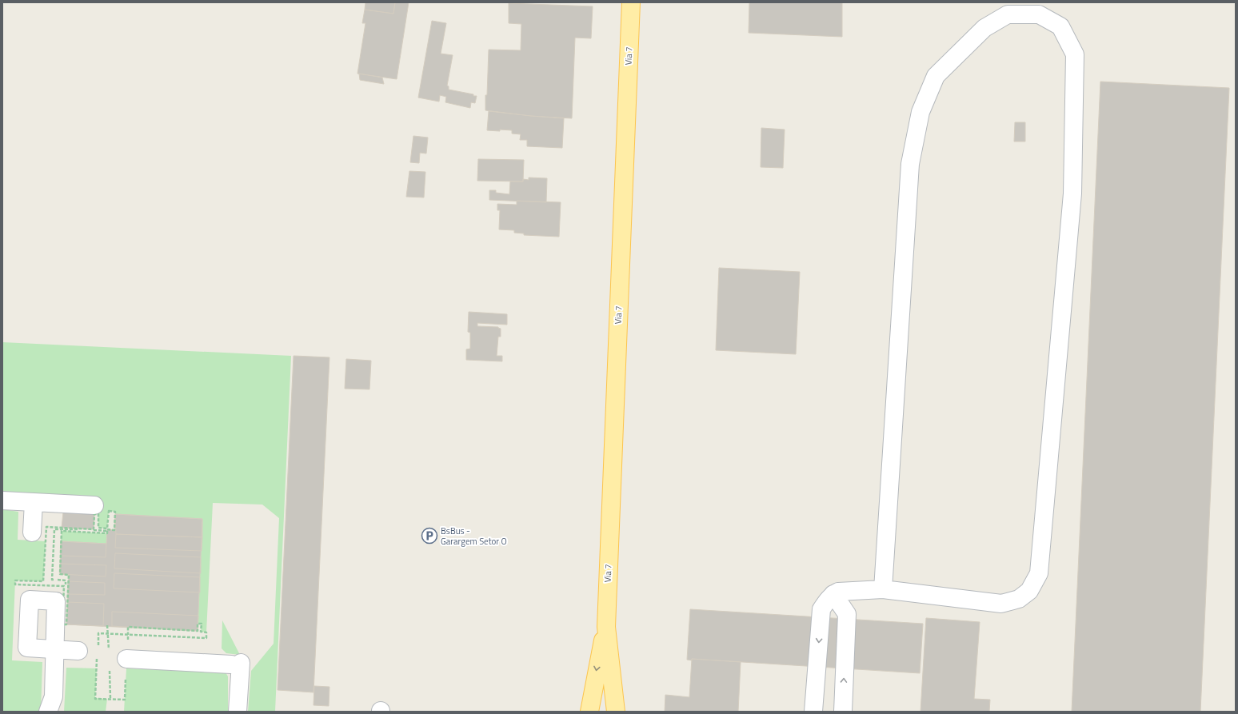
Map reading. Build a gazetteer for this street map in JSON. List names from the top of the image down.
{
  "streets": {
    "main road": ["Via 7"]
  },
  "places": {
    "parking": ["BsBus - Garargem Setor O"]
  }
}
